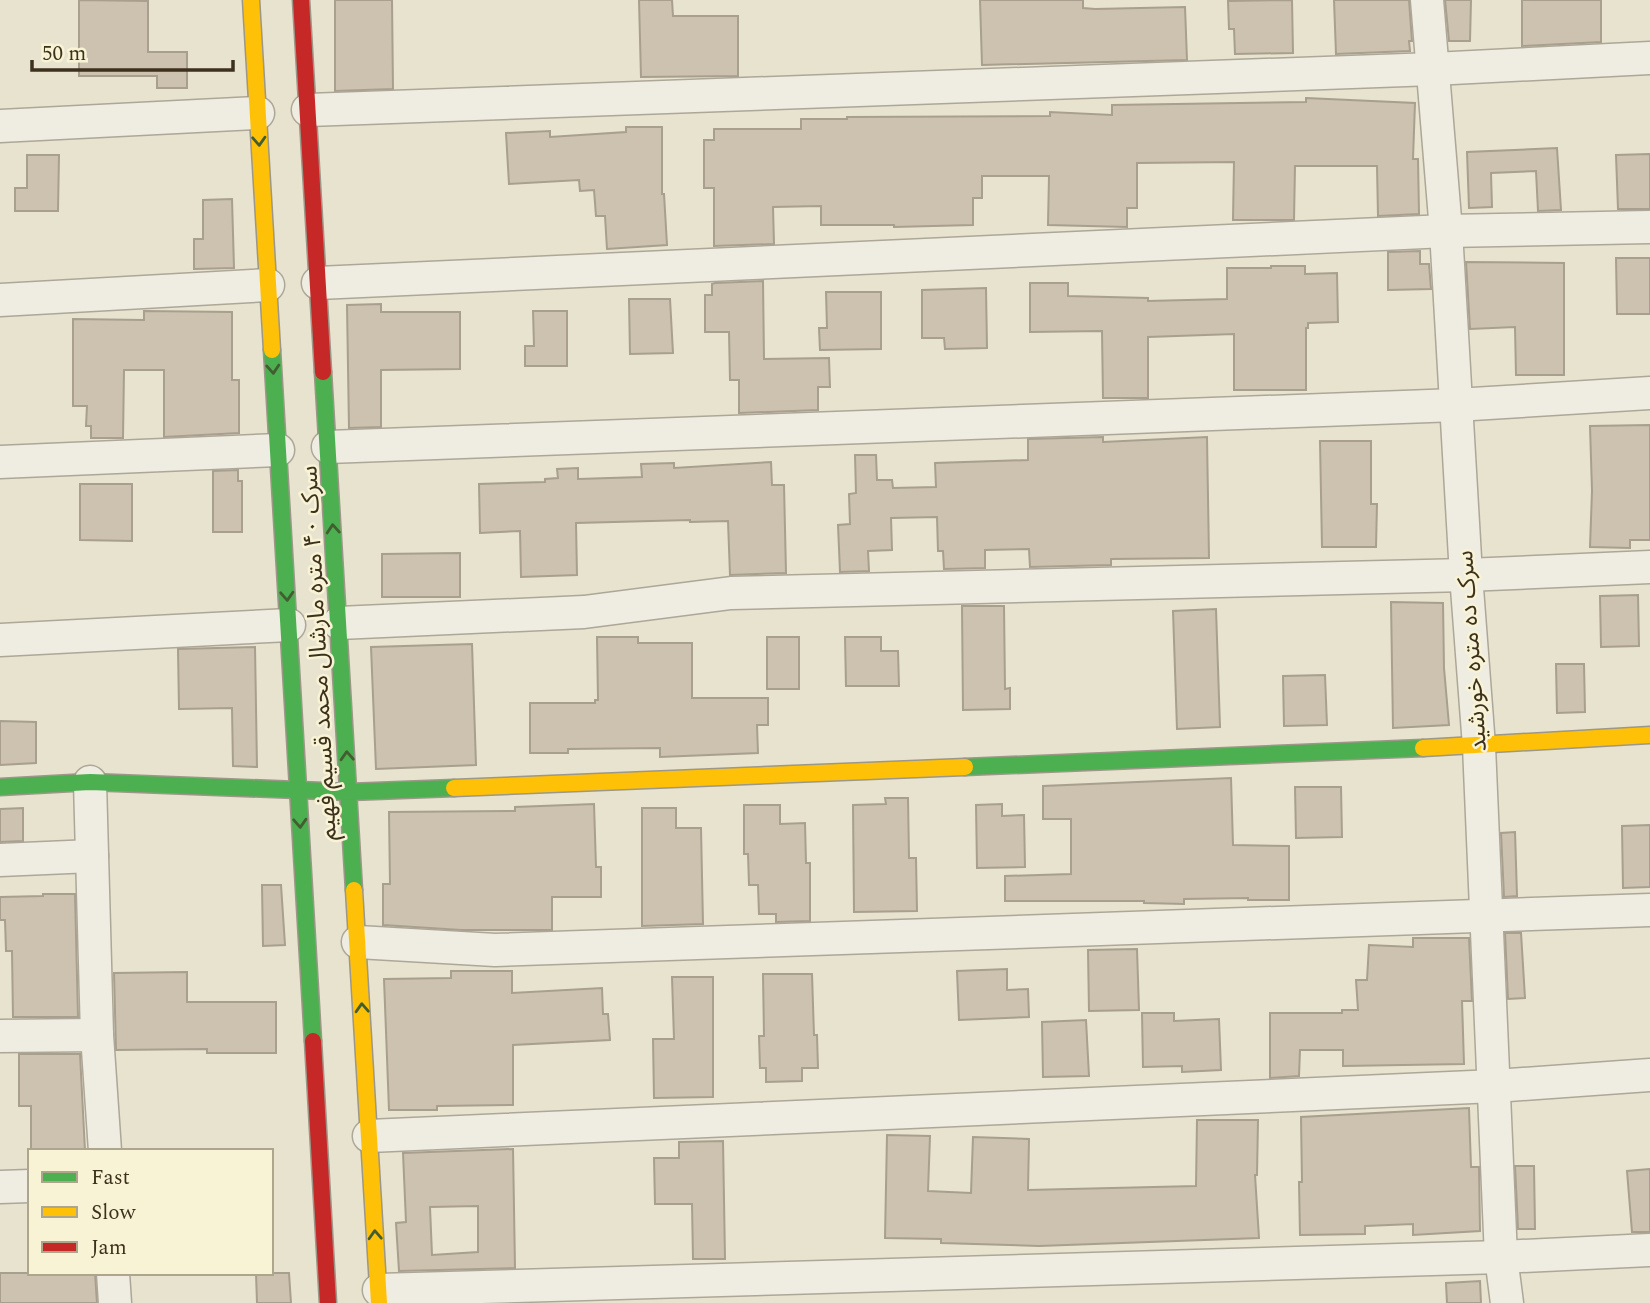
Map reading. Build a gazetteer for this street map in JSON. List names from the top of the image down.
{
  "streets": {
    "street": ["سرک ده متره خورشید", "سرک ۴۰ متره مارشال محمد قسیم فهیم"]
  },
  "legend": ["Fast", "Slow", "Jam"],
  "scale_bar": "50 m"
}
